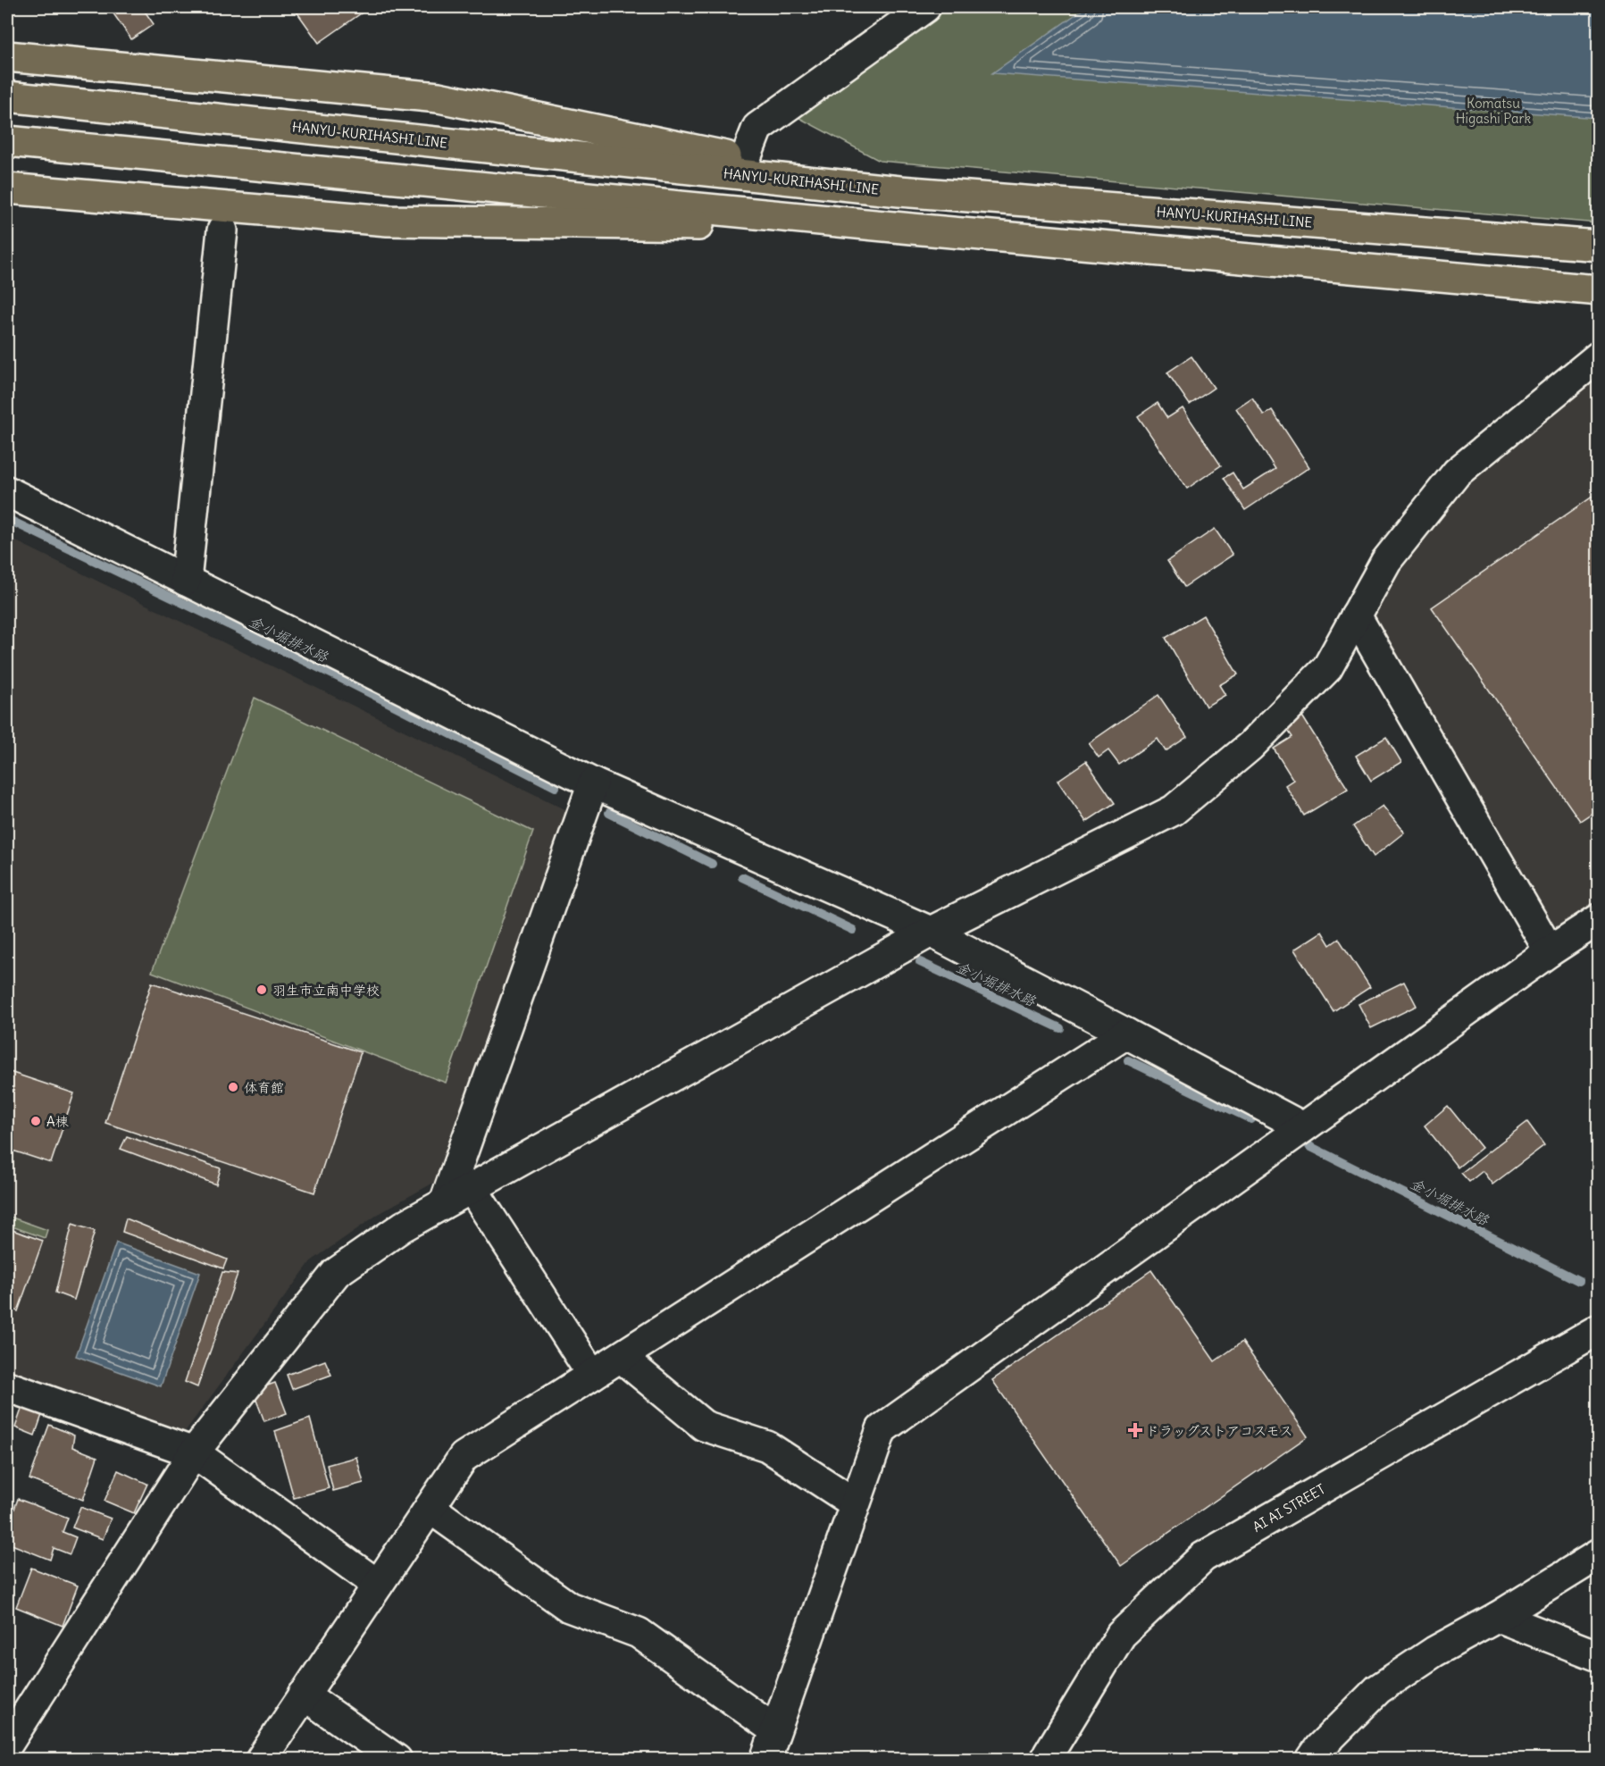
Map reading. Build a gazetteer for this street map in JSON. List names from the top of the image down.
{
  "streets": {
    "main road": ["HANYU-KURIHASHI LINE"],
    "street": ["AI AI STREET"]
  },
  "water": ["金小堀排水路"],
  "parks": ["Komatsu Higashi Park"],
  "places": {
    "other": ["羽生市立南中学校", "体育館", "A棟"],
    "health": ["ドラッグストアコスモス"]
  }
}
